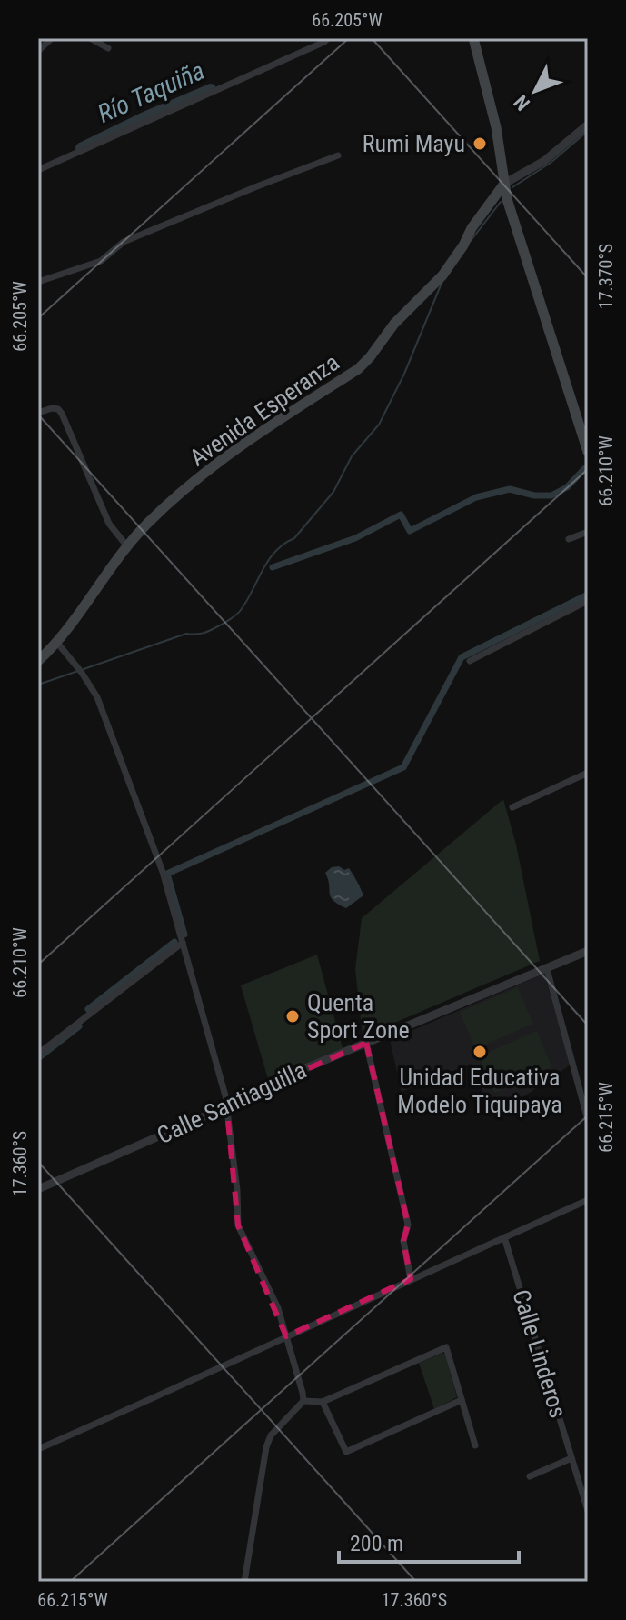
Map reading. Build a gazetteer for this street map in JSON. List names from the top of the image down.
{
  "streets": {
    "main road": ["Avenida Esperanza"],
    "street": ["Calle Santiaguilla", "Calle Linderos"]
  },
  "water": ["Río Taquiña"],
  "places": ["Rumi Mayu", "Quenta Sport Zone", "Unidad Educativa Modelo Tiquipaya"],
  "scale_bar": "200 m",
  "north": "bottom left",
  "coordinates": [
    "66.205°W",
    "17.370°S",
    "66.210°W",
    "66.215°W",
    "17.360°S"
  ]
}
